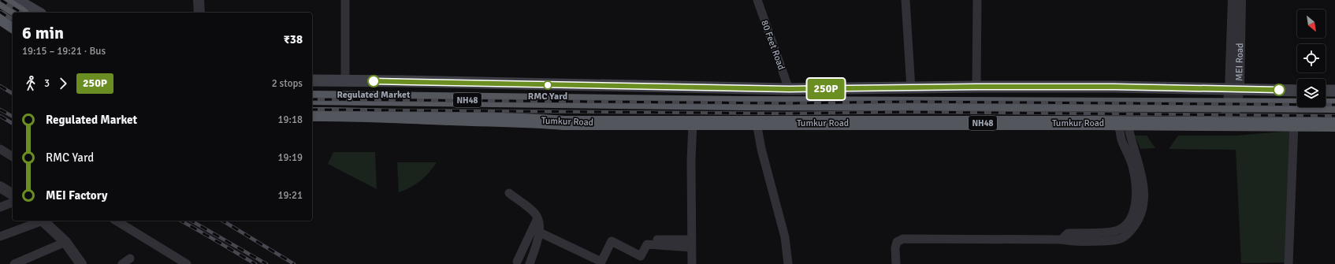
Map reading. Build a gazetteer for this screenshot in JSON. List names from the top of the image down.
{
  "streets": {
    "highway": ["NH48", "Tumkur Road"],
    "street": ["80 Feet Road", "MEI Road"]
  },
  "crossings": [
    ["MEI Road", "Tumkur Road"]
  ],
  "places": ["Regulated Market", "RMC Yard"],
  "lines": ["bus line 250P"],
  "north": "bottom right",
  "page": {
    "on_map": "250P",
    "heading": ["6 min", "19:15 – 19:21 · Bus", "₹38"],
    "legs": ["3", "250P", "2 stops"],
    "list": [
      {
        "name": "Regulated Market",
        "value": "19:18"
      },
      {
        "name": "RMC Yard",
        "value": "19:19"
      },
      {
        "name": "MEI Factory",
        "value": "19:21"
      }
    ]
  }
}
